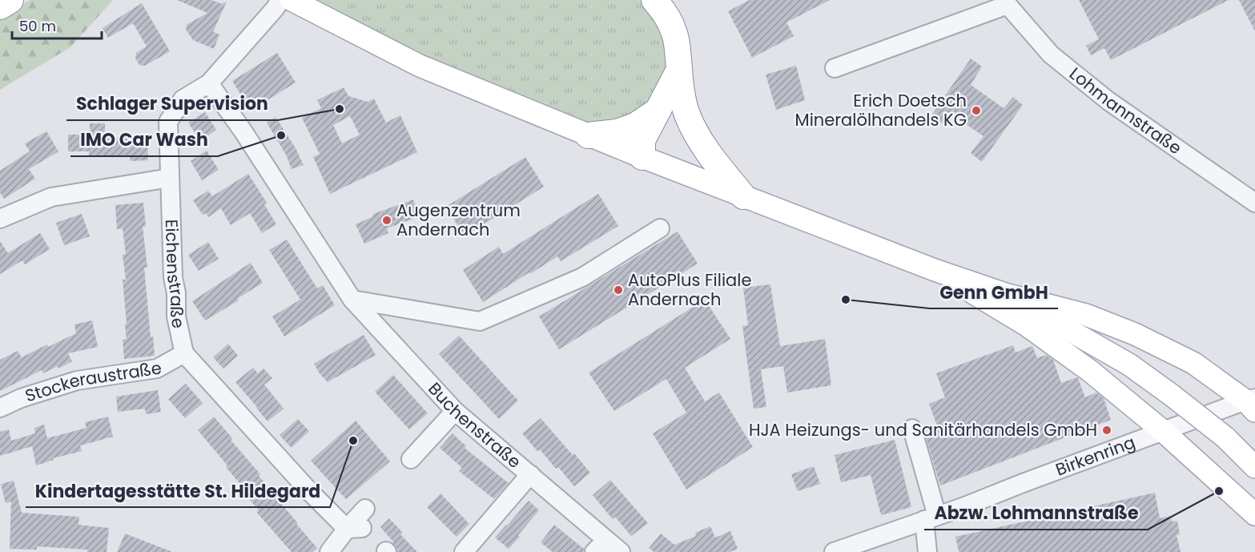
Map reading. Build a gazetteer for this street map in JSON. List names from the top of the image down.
{
  "streets": {
    "street": [
      "Lohmannstraße",
      "Eichenstraße",
      "Stockeraustraße",
      "Buchenstraße",
      "Birkenring"
    ]
  },
  "crossings": [
    ["Eichenstraße", "Stockeraustraße"],
    ["Eichenstraße", "Buchenstraße"]
  ],
  "places": [
    "Schlager Supervision",
    "Erich Doetsch Mineralölhandels KG",
    "IMO Car Wash",
    "Augenzentrum Andernach",
    "AutoPlus Filiale Andernach",
    "Genn GmbH",
    "HJA Heizungs- und Sanitärhandels GmbH",
    "Kindertagesstätte St. Hildegard",
    "Abzw. Lohmannstraße"
  ],
  "scale_bar": "50 m"
}
